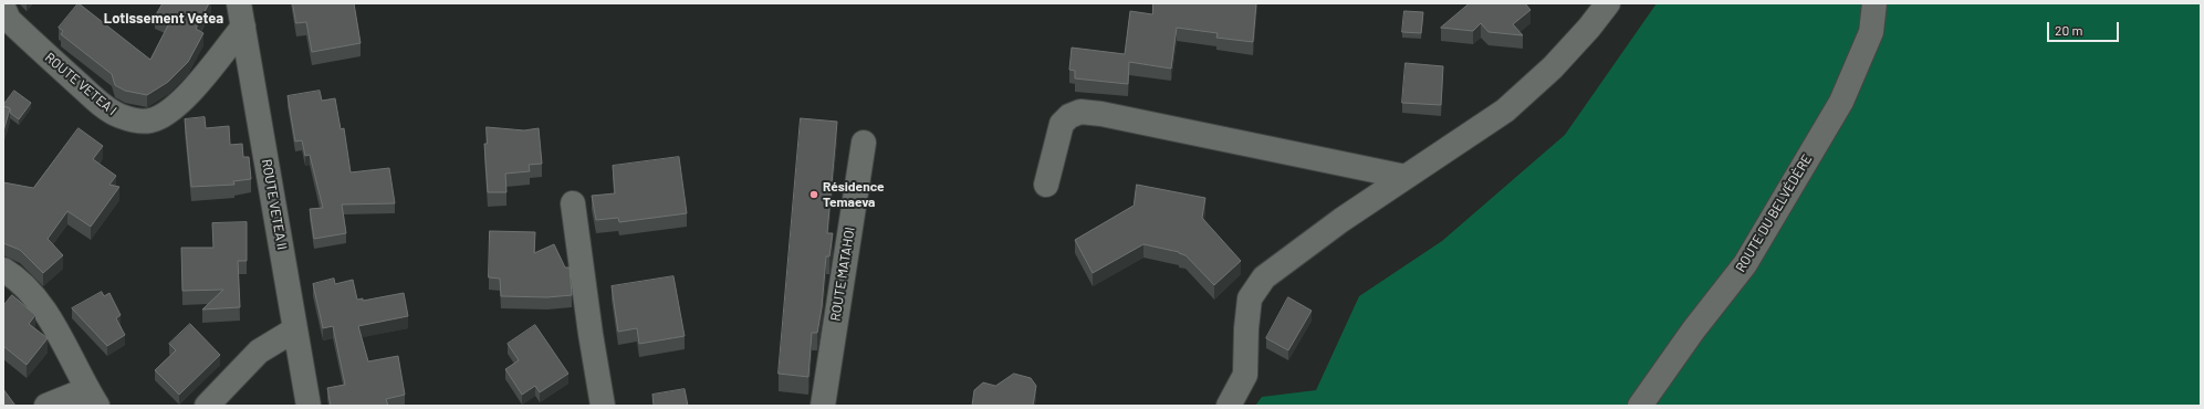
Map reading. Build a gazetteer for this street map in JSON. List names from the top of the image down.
{
  "streets": {
    "street": [
      "ROUTE VETEA I",
      "ROUTE VETEA II",
      "ROUTE DU BELVÉDÈRE",
      "ROUTE MATAHOI"
    ]
  },
  "crossings": [
    ["ROUTE VETEA I", "ROUTE VETEA II"]
  ],
  "districts": ["Lotissement Vetea"],
  "places": ["Résidence Temaeva"],
  "scale_bar": "20 m"
}
